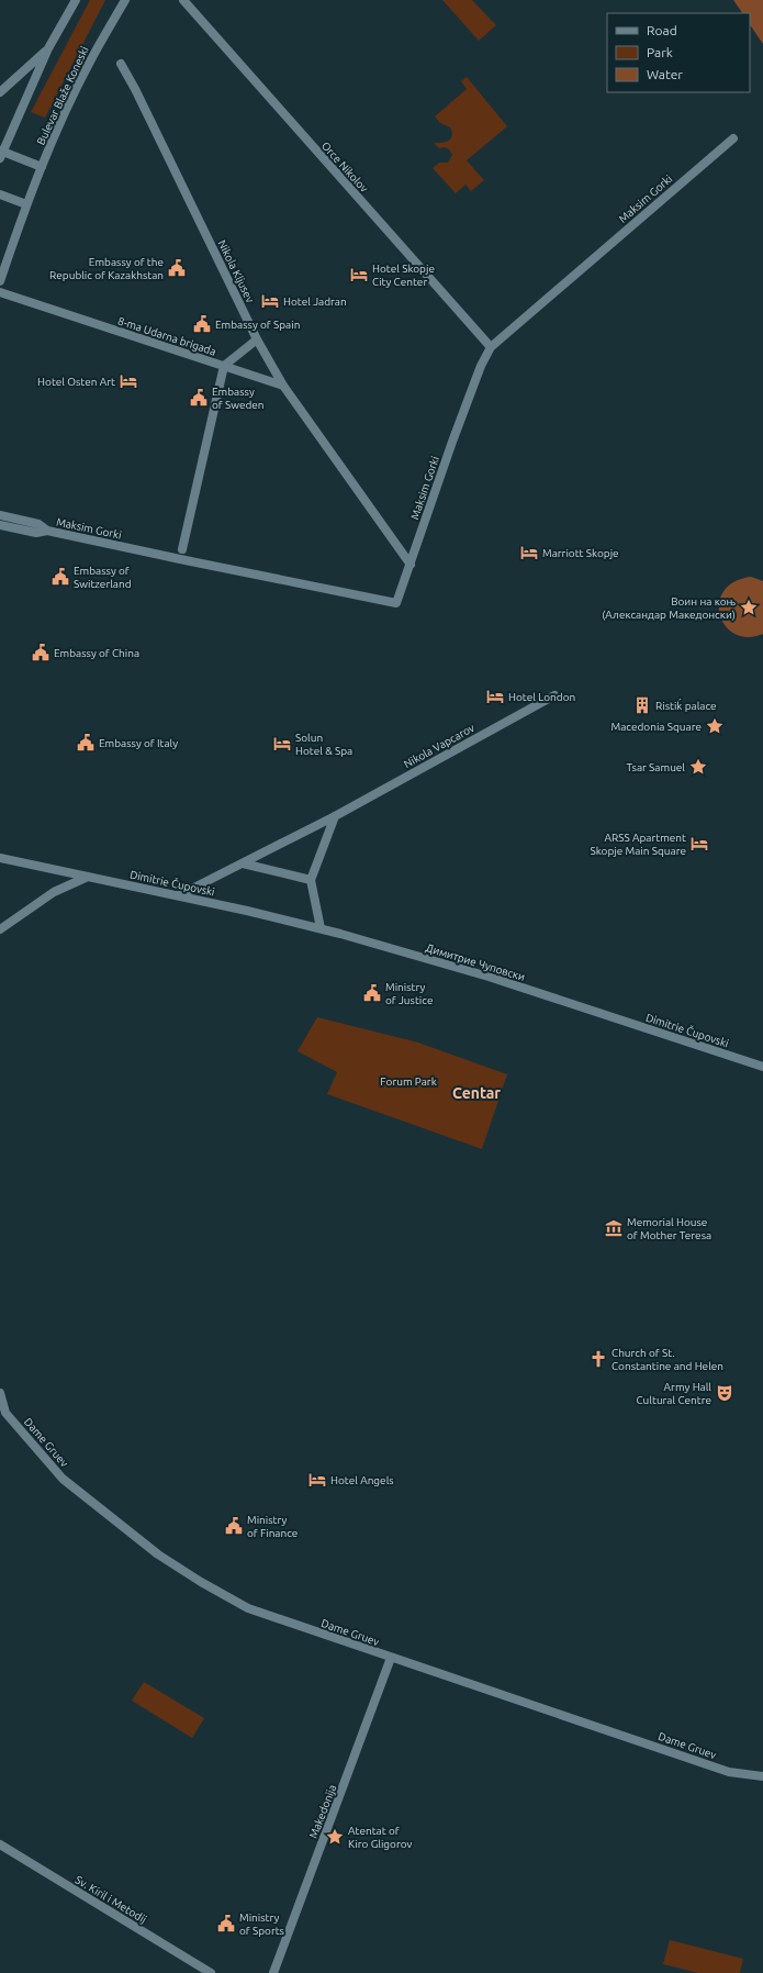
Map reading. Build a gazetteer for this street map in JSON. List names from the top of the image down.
{
  "streets": {
    "street": [
      "Bulevar Blaže Koneski",
      "Orce Nikolov",
      "Maksim Gorki",
      "Nikola Kljusev",
      "8-ma Udarna brigada",
      "Nikola Vapcarov",
      "Dimitrie Čupovski",
      "Dame Gruev",
      "Makedonija",
      "Sv. Kiril i Metodij"
    ]
  },
  "crossings": [
    ["Orce Nikolov", "Maksim Gorki"],
    ["Maksim Gorki", "Nikola Kljusev"],
    ["Nikola Vapcarov", "Dimitrie Čupovski"],
    ["Dame Gruev", "Makedonija"]
  ],
  "districts": ["Centar"],
  "parks": ["Forum Park"],
  "places": {
    "public building": [
      "Embassy of the Republic of Kazakhstan",
      "Embassy of Spain",
      "Embassy of Sweden",
      "Embassy of Switzerland",
      "Embassy of China",
      "Embassy of Italy",
      "Ministry of Justice",
      "Ministry of Finance",
      "Ministry of Sports"
    ],
    "hotel": [
      "Hotel Skopje City Center",
      "Hotel Jadran",
      "Hotel Osten Art",
      "Marriott Skopje",
      "Hotel London",
      "Solun Hotel & Spa",
      "ARSS Apartment Skopje Main Square",
      "Hotel Angels"
    ],
    "place": [
      "Воин на коњ (Александар Македонски)",
      "Macedonia Square",
      "Tsar Samuel",
      "Atentat of Kiro Gligorov"
    ],
    "building": ["Ristiḱ palace"],
    "museum": ["Memorial House of Mother Teresa"],
    "church": ["Church of St. Constantine and Helen"],
    "theatre": ["Army Hall Cultural Centre"]
  },
  "legend": ["Road", "Park", "Water"]
}
